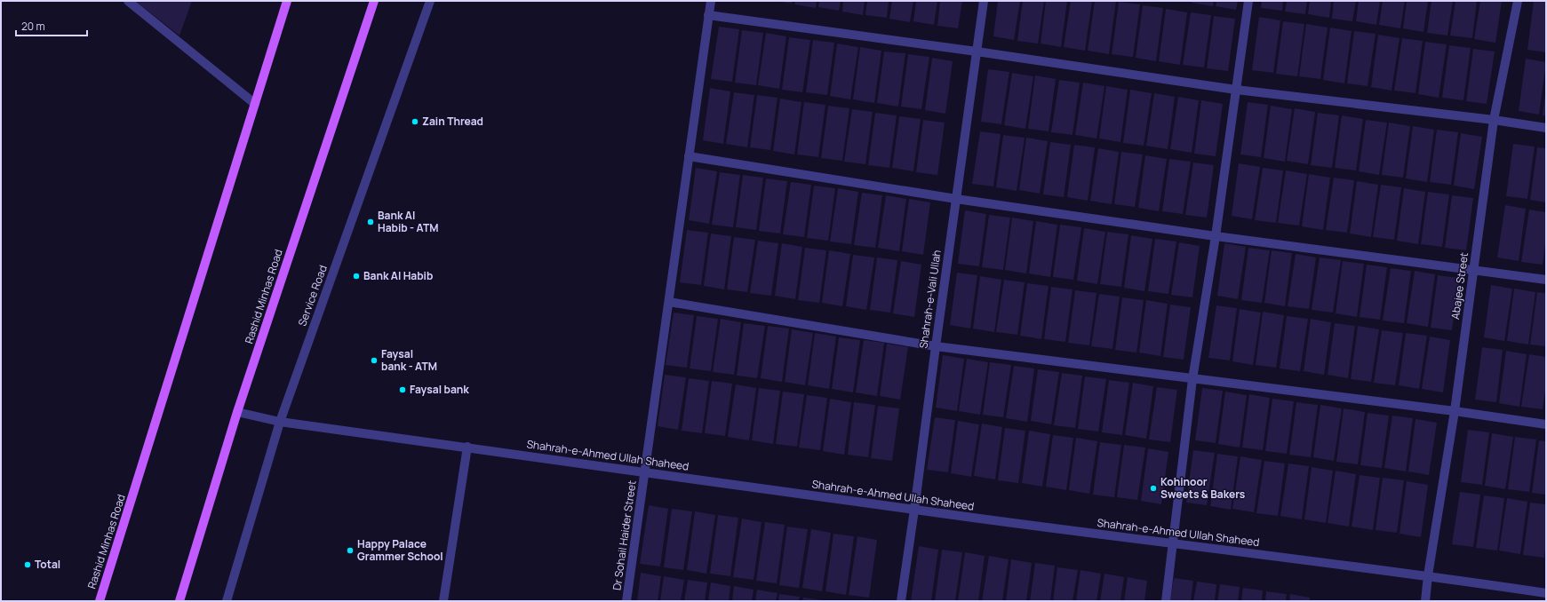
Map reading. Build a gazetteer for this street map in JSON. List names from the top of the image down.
{
  "streets": {
    "main road": ["Rashid Minhas Road"],
    "street": [
      "Abajee Street",
      "Service Road",
      "Shahrah-e-Vali Ullah",
      "Shahrah-e-Ahmed Ullah Shaheed",
      "Dr Sohail Haider Street"
    ]
  },
  "crossings": [
    ["Abajee Street", "Shahrah-e-Ahmed Ullah Shaheed"],
    ["Service Road", "Shahrah-e-Ahmed Ullah Shaheed"],
    ["Rashid Minhas Road", "Shahrah-e-Ahmed Ullah Shaheed"],
    ["Shahrah-e-Vali Ullah", "Shahrah-e-Ahmed Ullah Shaheed"],
    ["Shahrah-e-Ahmed Ullah Shaheed", "Dr Sohail Haider Street"]
  ],
  "places": [
    "Zain Thread",
    "Bank Al Habib - ATM",
    "Bank Al Habib",
    "Faysal bank - ATM",
    "Faysal bank",
    "Kohinoor Sweets & Bakers",
    "Happy Palace Grammer School",
    "Total"
  ],
  "scale_bar": "20 m"
}
